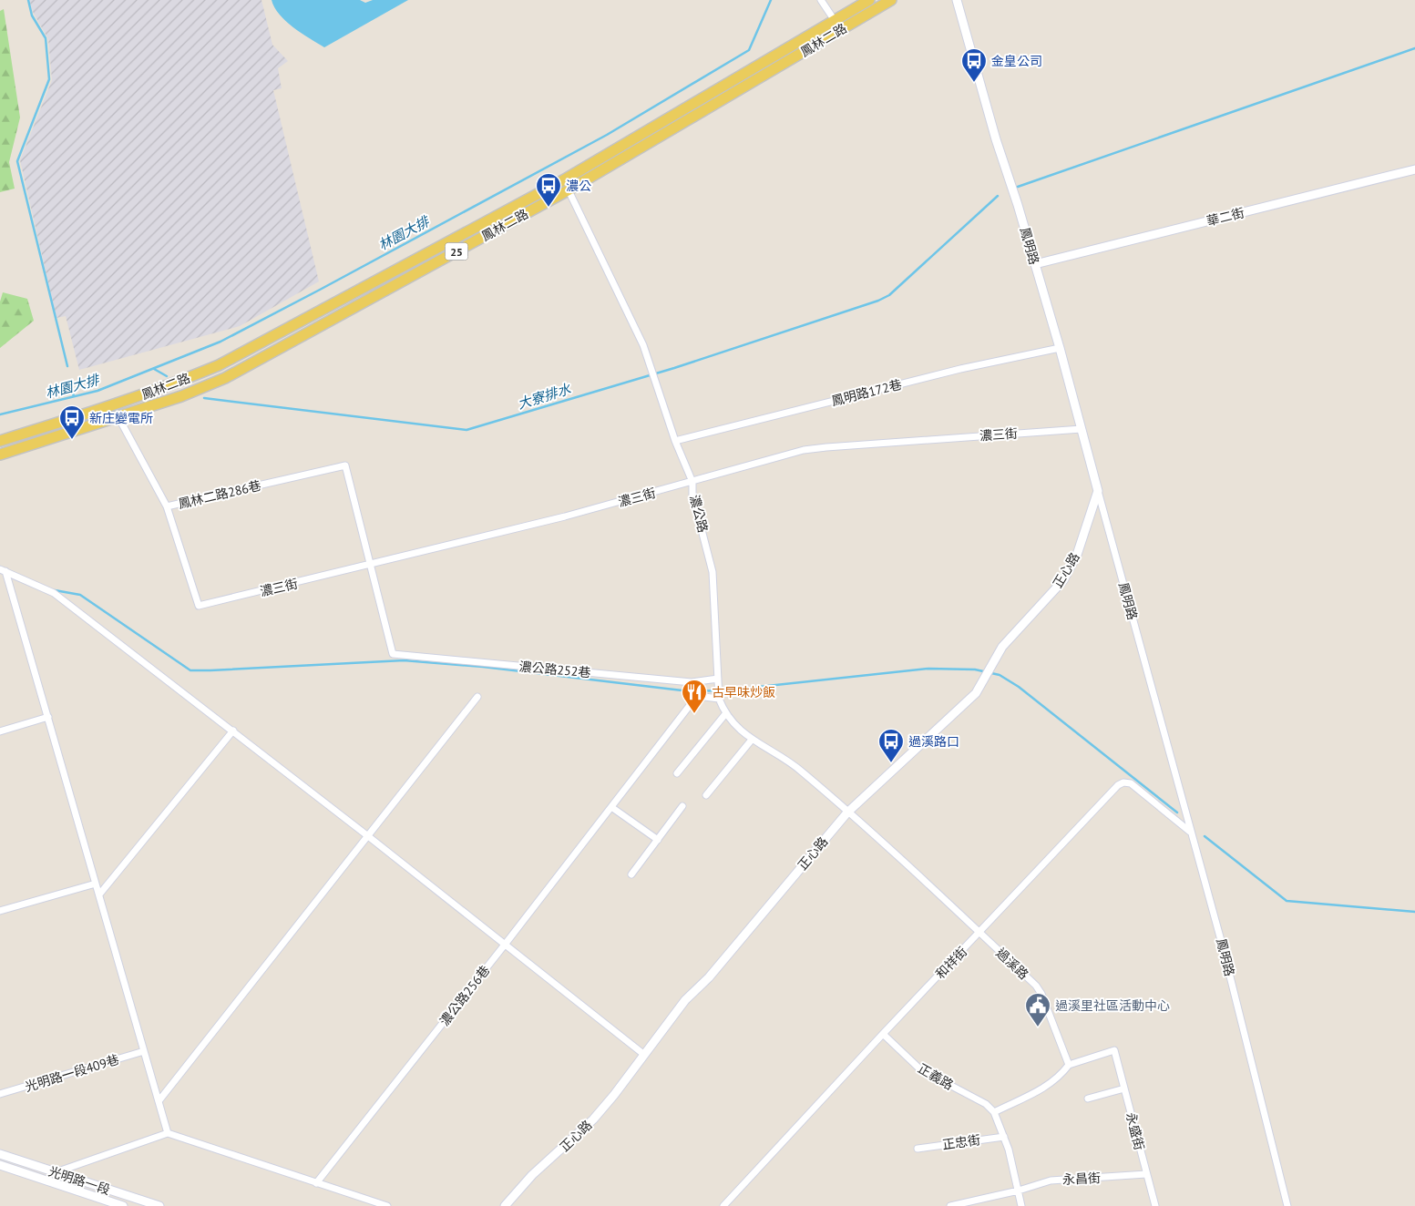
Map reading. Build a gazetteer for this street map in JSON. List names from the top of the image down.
{
  "streets": {
    "main road": ["鳳林二路", "25"],
    "street": [
      "華二街",
      "鳳明路",
      "鳳明路172巷",
      "濃三街",
      "鳳林二路286巷",
      "濃公路",
      "正心路",
      "濃公路252巷",
      "和祥街",
      "過溪路",
      "濃公路256巷",
      "光明路一段409巷",
      "正義路",
      "永盛街",
      "正忠街",
      "永昌街",
      "光明路一段"
    ]
  },
  "crossings": [
    ["鳳林二路", "鳳林二路286巷"],
    ["鳳林二路", "濃公路"],
    ["華二街", "鳳明路"],
    ["鳳明路", "鳳明路172巷"],
    ["鳳明路", "濃三街"],
    ["鳳明路", "正心路"],
    ["鳳明路", "和祥街"],
    ["鳳明路172巷", "濃公路"],
    ["濃三街", "鳳林二路286巷"],
    ["濃三街", "濃公路"],
    ["濃三街", "濃公路252巷"],
    ["鳳林二路286巷", "濃公路252巷"],
    ["濃公路", "正心路"],
    ["濃公路", "濃公路252巷"],
    ["濃公路", "過溪路"],
    ["濃公路", "濃公路256巷"],
    ["正心路", "過溪路"],
    ["和祥街", "過溪路"],
    ["和祥街", "正義路"],
    ["過溪路", "永盛街"],
    ["永盛街", "永昌街"]
  ],
  "water": ["林園大排", "大寮排水"],
  "places": {
    "bus stop": [
      "金皇公司",
      "濃公",
      "新庄變電所",
      "過溪路口"
    ],
    "restaurant": ["古早味炒飯"],
    "public building": ["過溪里社區活動中心"]
  }
}
